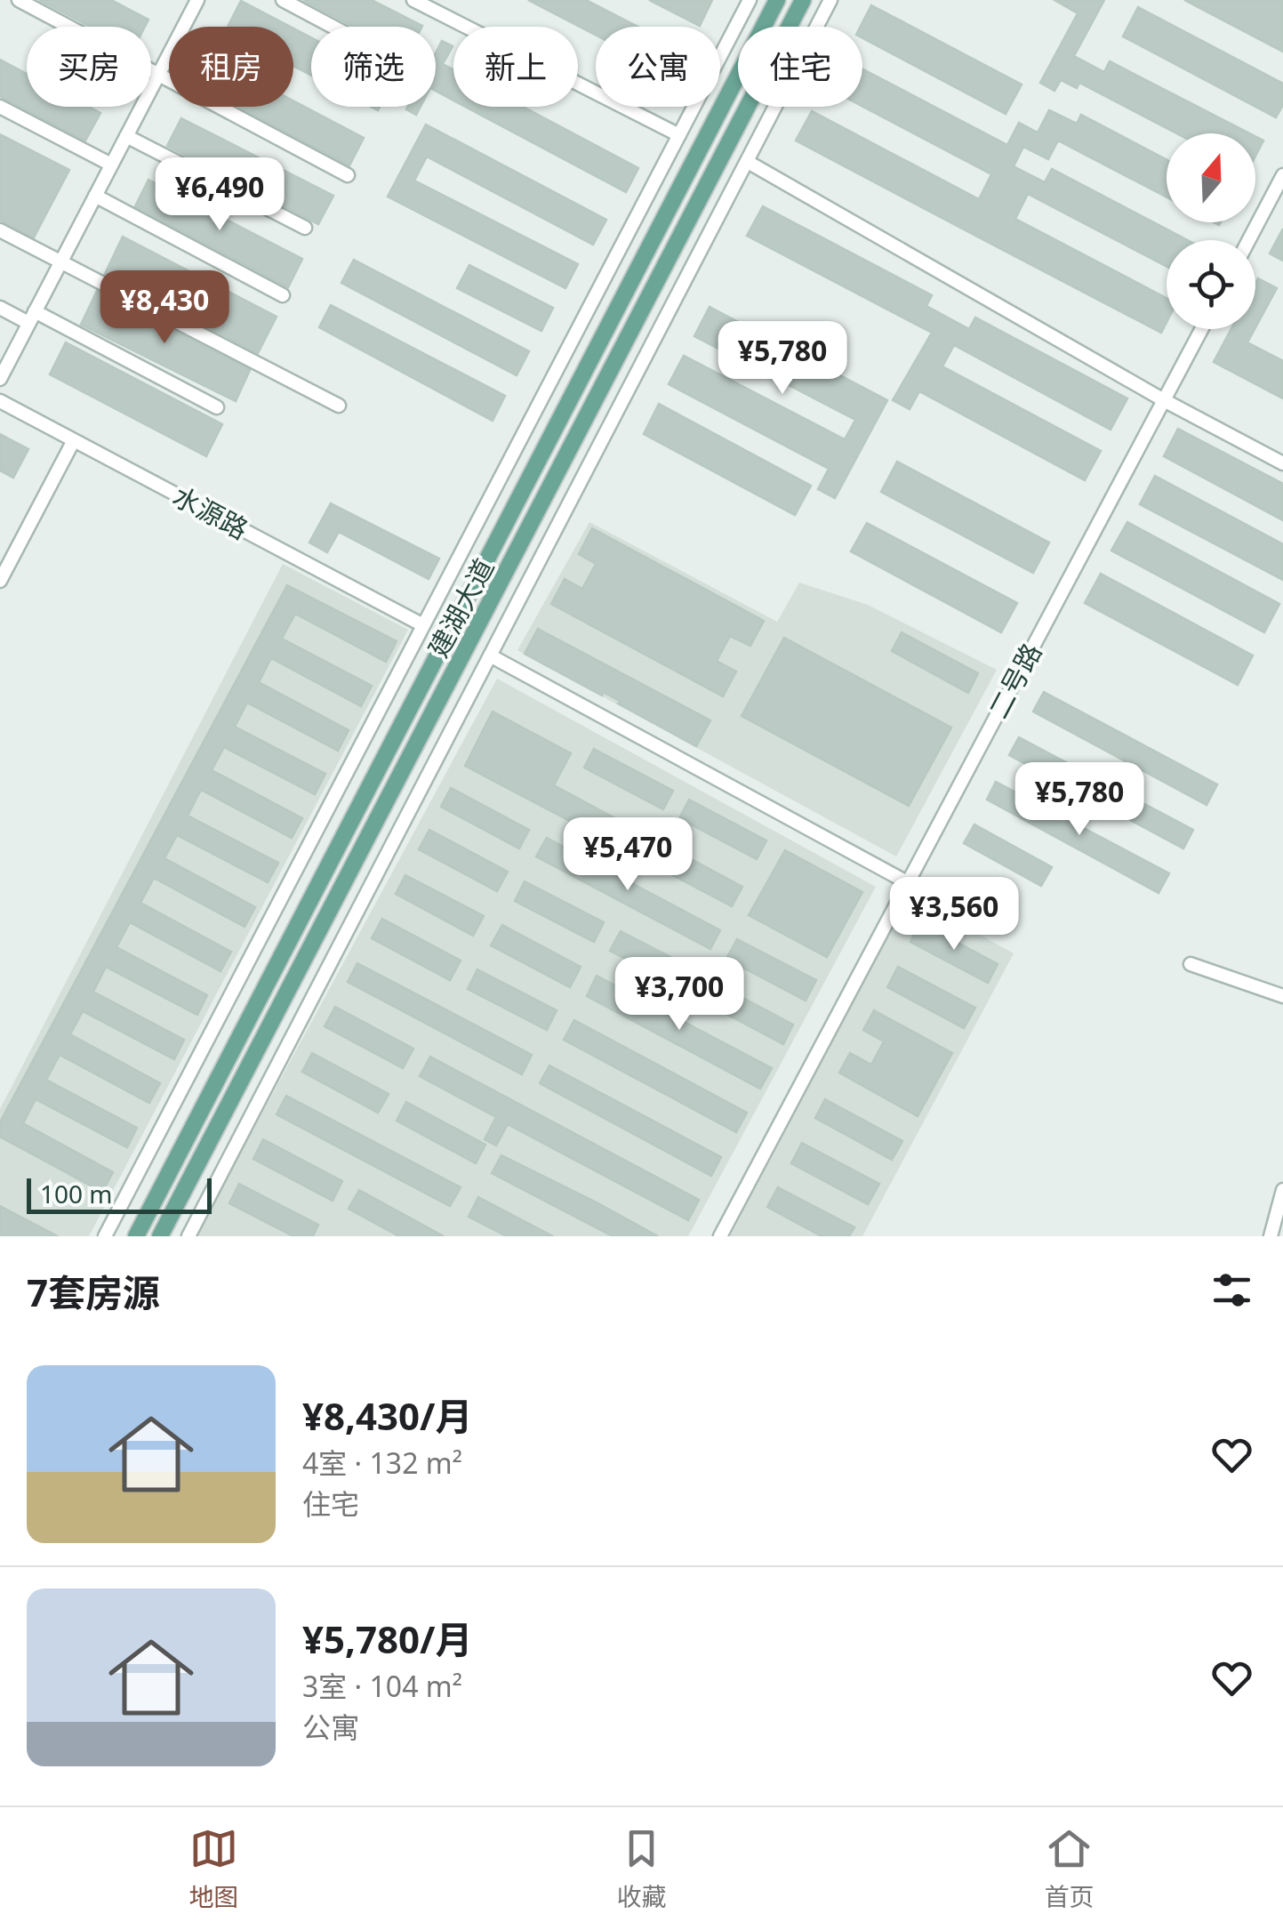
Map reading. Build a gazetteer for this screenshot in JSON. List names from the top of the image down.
{
  "streets": {
    "main road": ["建湖大道"],
    "street": ["水源路", "二号路"]
  },
  "scale_bar": "100 m",
  "north": "top",
  "page": {
    "chip": [
      "买房",
      "租房",
      "筛选",
      "新上",
      "公寓",
      "住宅"
    ],
    "price": [
      "¥6,490",
      "¥8,430",
      "¥5,780",
      "¥5,780",
      "¥5,470",
      "¥3,560",
      "¥3,700"
    ],
    "scale": "100 m",
    "heading": "7套房源",
    "list": [
      {
        "name": "¥8,430/月",
        "note": "4室 · 132 m² · 住宅"
      },
      {
        "name": "¥5,780/月",
        "note": "3室 · 104 m² · 公寓"
      }
    ],
    "tabs": ["地图", "收藏", "首页"]
  }
}
